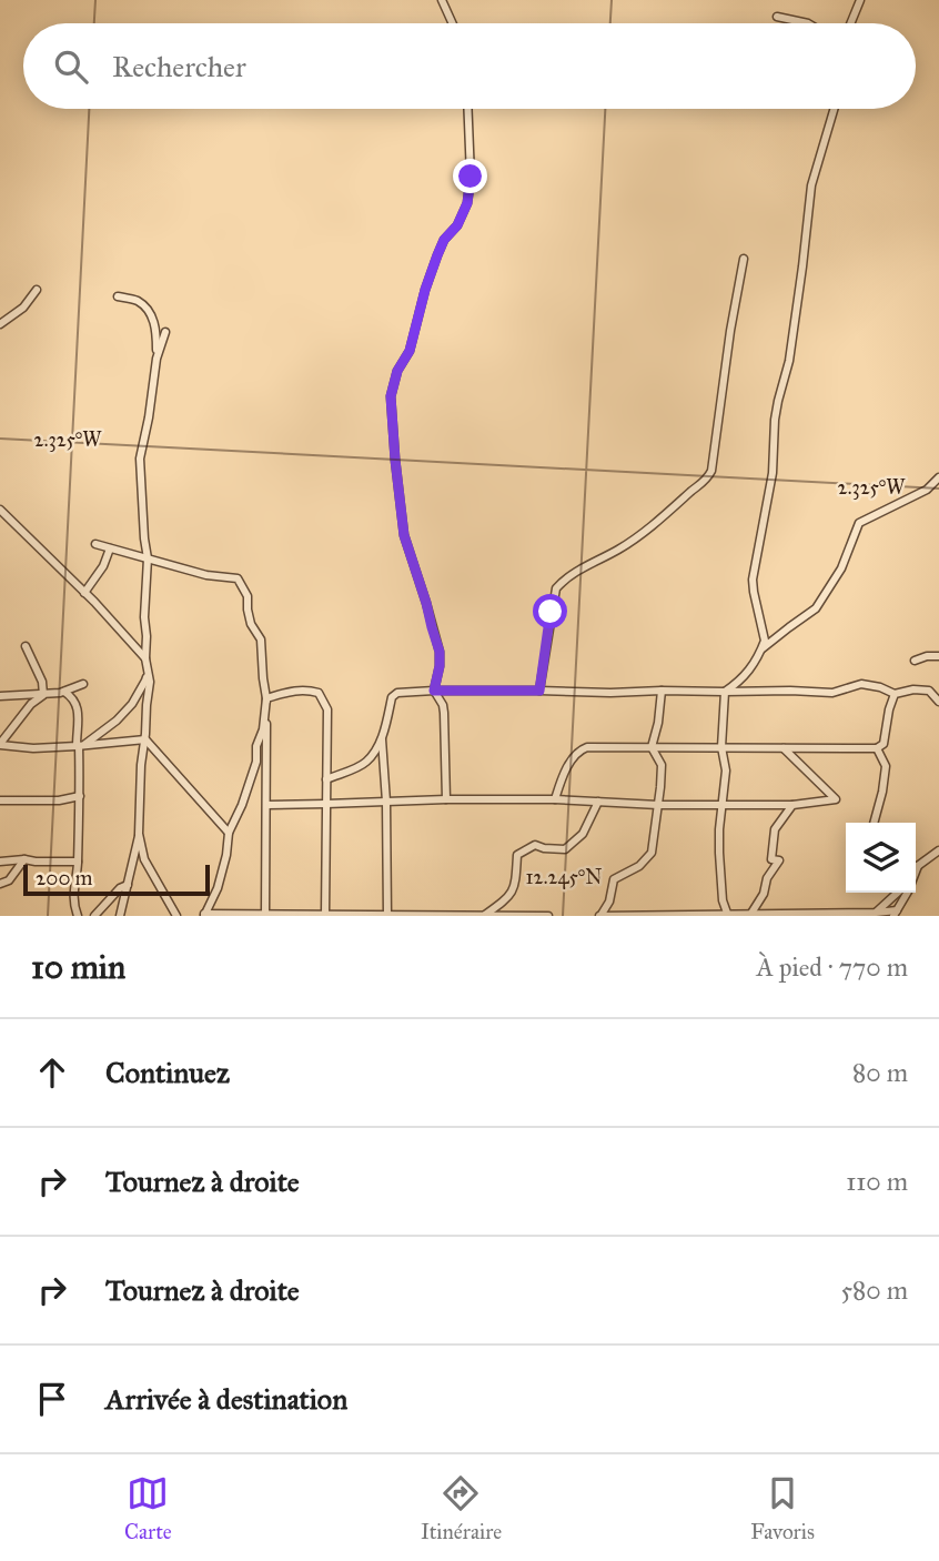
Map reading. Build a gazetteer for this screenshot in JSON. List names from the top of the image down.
{
  "scale_bar": "200 m",
  "page": {
    "search": "Rechercher",
    "scale": "200 m",
    "heading": ["10 min", "À pied · 770 m"],
    "list": [
      ["Continuez", "80 m"],
      ["Tournez à droite", "110 m"],
      ["Tournez à droite", "580 m"],
      "Arrivée à destination"
    ],
    "nav": ["Carte", "Itinéraire", "Favoris"]
  },
  "coordinates": ["2.325°W", "12.245°N"]
}
